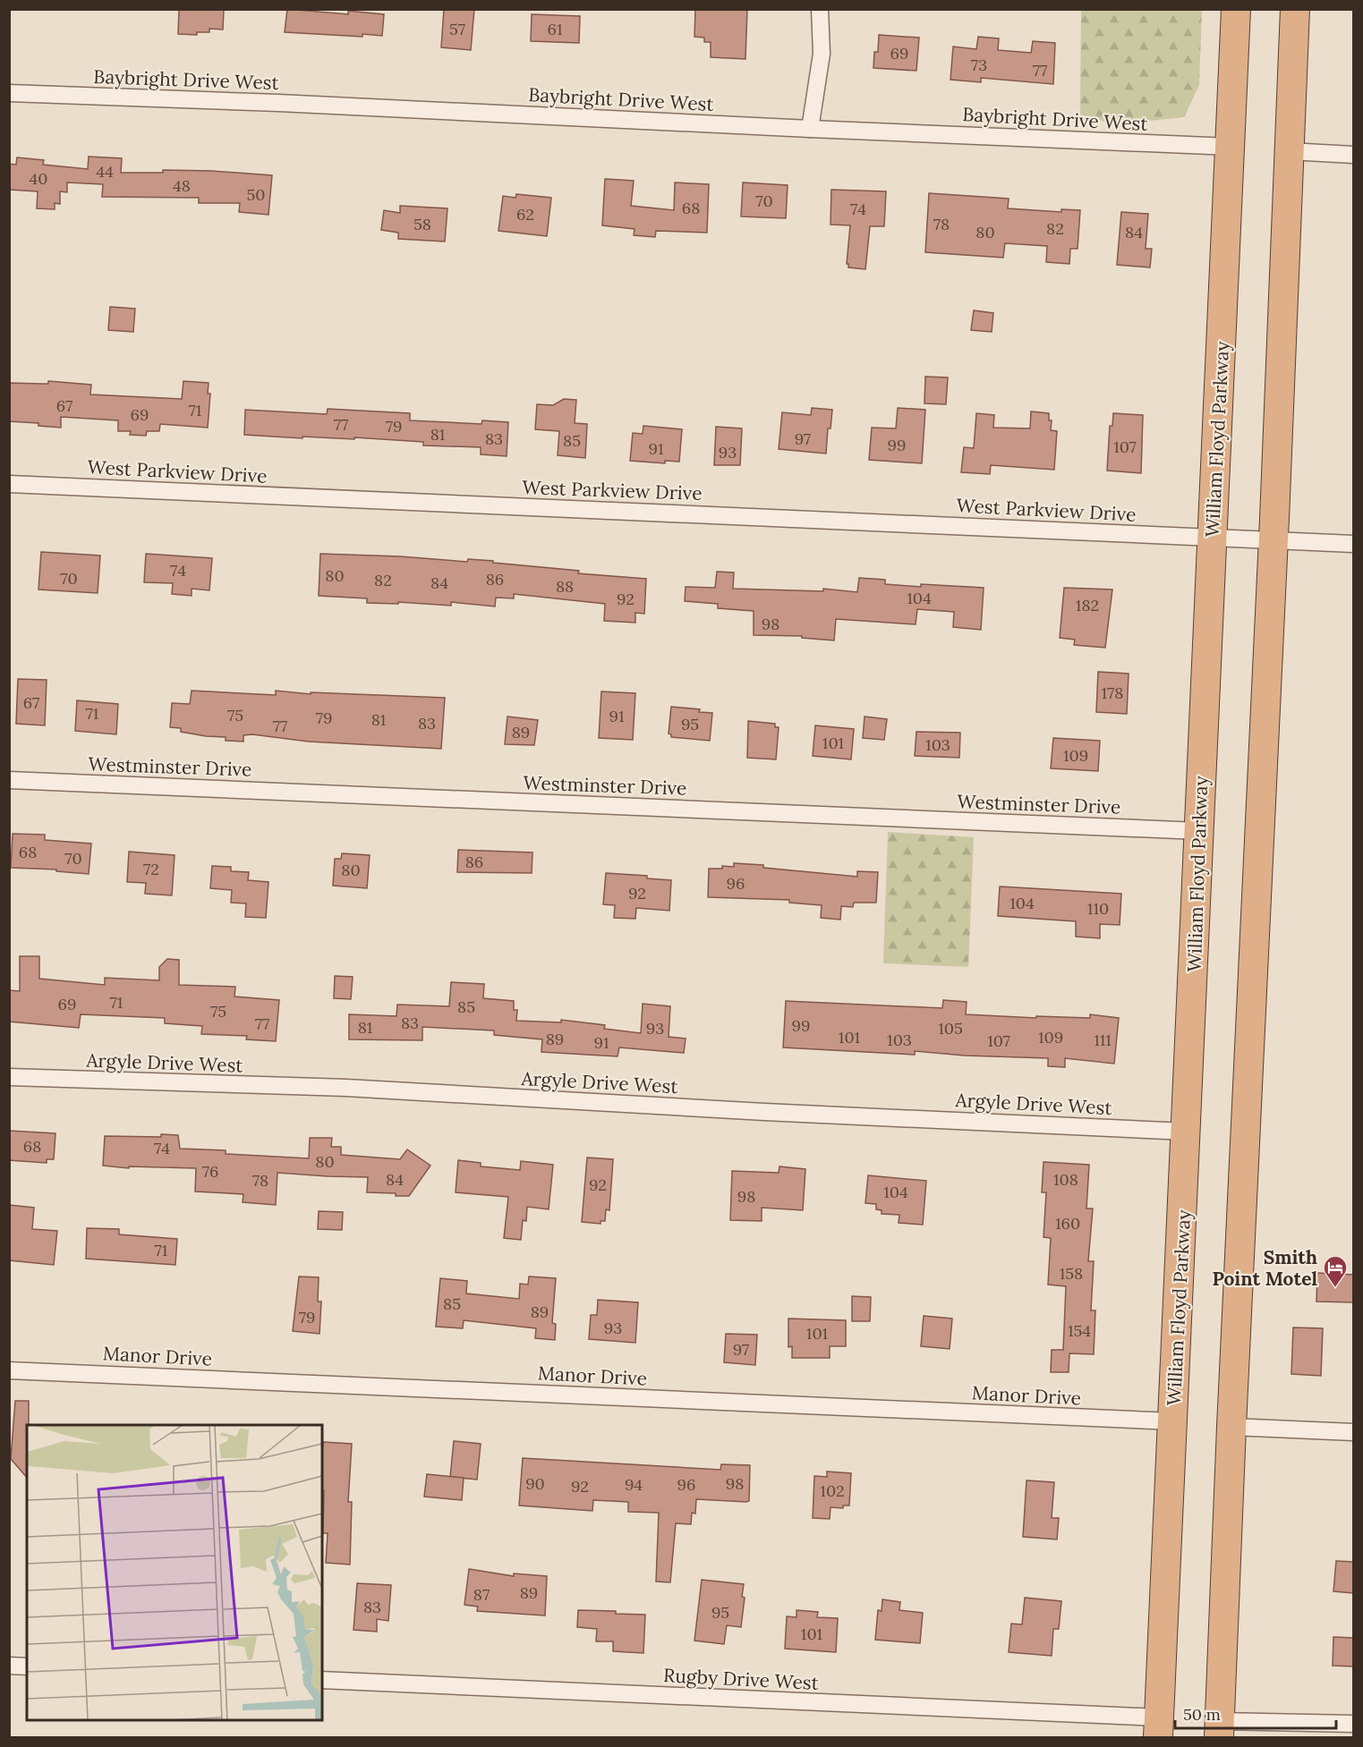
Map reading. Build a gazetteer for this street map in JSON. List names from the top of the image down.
{
  "streets": {
    "highway": ["William Floyd Parkway"],
    "street": [
      "Baybright Drive West",
      "West Parkview Drive",
      "Westminster Drive",
      "Argyle Drive West",
      "Manor Drive",
      "Rugby Drive West"
    ]
  },
  "crossings": [
    ["Baybright Drive West", "William Floyd Parkway"],
    ["William Floyd Parkway", "West Parkview Drive"],
    ["William Floyd Parkway", "Westminster Drive"],
    ["William Floyd Parkway", "Argyle Drive West"],
    ["William Floyd Parkway", "Manor Drive"],
    ["William Floyd Parkway", "Rugby Drive West"]
  ],
  "places": {
    "hotel": ["Smith Point Motel"]
  },
  "house_numbers": [
    "57",
    "61",
    "69",
    "73",
    "77",
    "44",
    "40",
    "48",
    "50",
    "70",
    "68",
    "74",
    "62",
    "58",
    "78",
    "82",
    "80",
    "84",
    "67",
    "71",
    "69",
    "77",
    "79",
    "81",
    "83",
    "97",
    "85",
    "99",
    "107",
    "91",
    "93",
    "74",
    "80",
    "70",
    "86",
    "82",
    "84",
    "88",
    "104",
    "92",
    "182",
    "98",
    "178",
    "67",
    "71",
    "75",
    "91",
    "79",
    "81",
    "83",
    "95",
    "77",
    "89",
    "101",
    "103",
    "109",
    "68",
    "70",
    "86",
    "72",
    "80",
    "96",
    "92",
    "104",
    "110",
    "71",
    "69",
    "85",
    "75",
    "83",
    "77",
    "99",
    "81",
    "93",
    "105",
    "101",
    "109",
    "89",
    "103",
    "111",
    "107",
    "91",
    "68",
    "74",
    "80",
    "76",
    "84",
    "108",
    "78",
    "92",
    "104",
    "98",
    "160",
    "71",
    "158",
    "85",
    "89",
    "79",
    "93",
    "154",
    "101",
    "97",
    "90",
    "98",
    "94",
    "96",
    "92",
    "102",
    "89",
    "87",
    "83",
    "95",
    "101"
  ],
  "scale_bar": "50 m"
}
